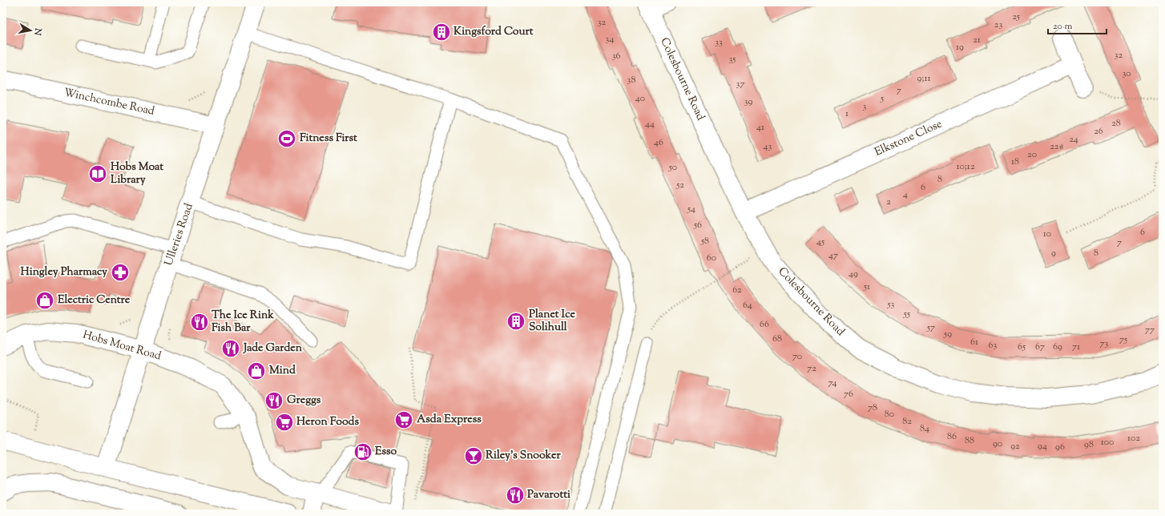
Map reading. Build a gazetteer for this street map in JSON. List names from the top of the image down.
{
  "streets": {
    "street": [
      "Colesbourne Road",
      "Winchcombe Road",
      "Elkstone Close",
      "Ulleries Road",
      "Hobs Moat Road"
    ]
  },
  "crossings": [
    ["Colesbourne Road", "Elkstone Close"],
    ["Winchcombe Road", "Ulleries Road"],
    ["Ulleries Road", "Hobs Moat Road"]
  ],
  "places": {
    "building": ["Kingsford Court", "Planet Ice Solihull"],
    "sports": ["Fitness First"],
    "library": ["Hobs Moat Library"],
    "pharmacy": ["Hingley Pharmacy"],
    "shop": ["Electric Centre", "Mind"],
    "restaurant": [
      "The Ice Rink Fish Bar",
      "Jade Garden",
      "Greggs",
      "Pavarotti"
    ],
    "supermarket": ["Asda Express", "Heron Foods"],
    "fuel station": ["Esso"],
    "bar": ["Riley's Snooker"]
  },
  "house_numbers": [
    "25",
    "32",
    "23",
    "34",
    "21",
    "33",
    "19",
    "32",
    "36",
    "35",
    "30",
    "9;11",
    "38",
    "37",
    "7",
    "40",
    "5",
    "39",
    "3",
    "1",
    "28",
    "44",
    "41",
    "26",
    "24",
    "46",
    "43",
    "22#",
    "20",
    "18",
    "10;12",
    "50",
    "8",
    "52",
    "6",
    "4",
    "2",
    "54",
    "56",
    "6",
    "10",
    "58",
    "45",
    "7",
    "9",
    "8",
    "47",
    "60",
    "49",
    "51",
    "62",
    "53",
    "64",
    "55",
    "66",
    "57",
    "77",
    "59",
    "68",
    "75",
    "61",
    "73",
    "63",
    "65",
    "67",
    "69",
    "71",
    "70",
    "72",
    "74",
    "76",
    "78",
    "80",
    "82",
    "84",
    "86",
    "102",
    "88",
    "100",
    "90",
    "98",
    "92",
    "94",
    "96"
  ],
  "scale_bar": "20 m",
  "north": "right"
}
